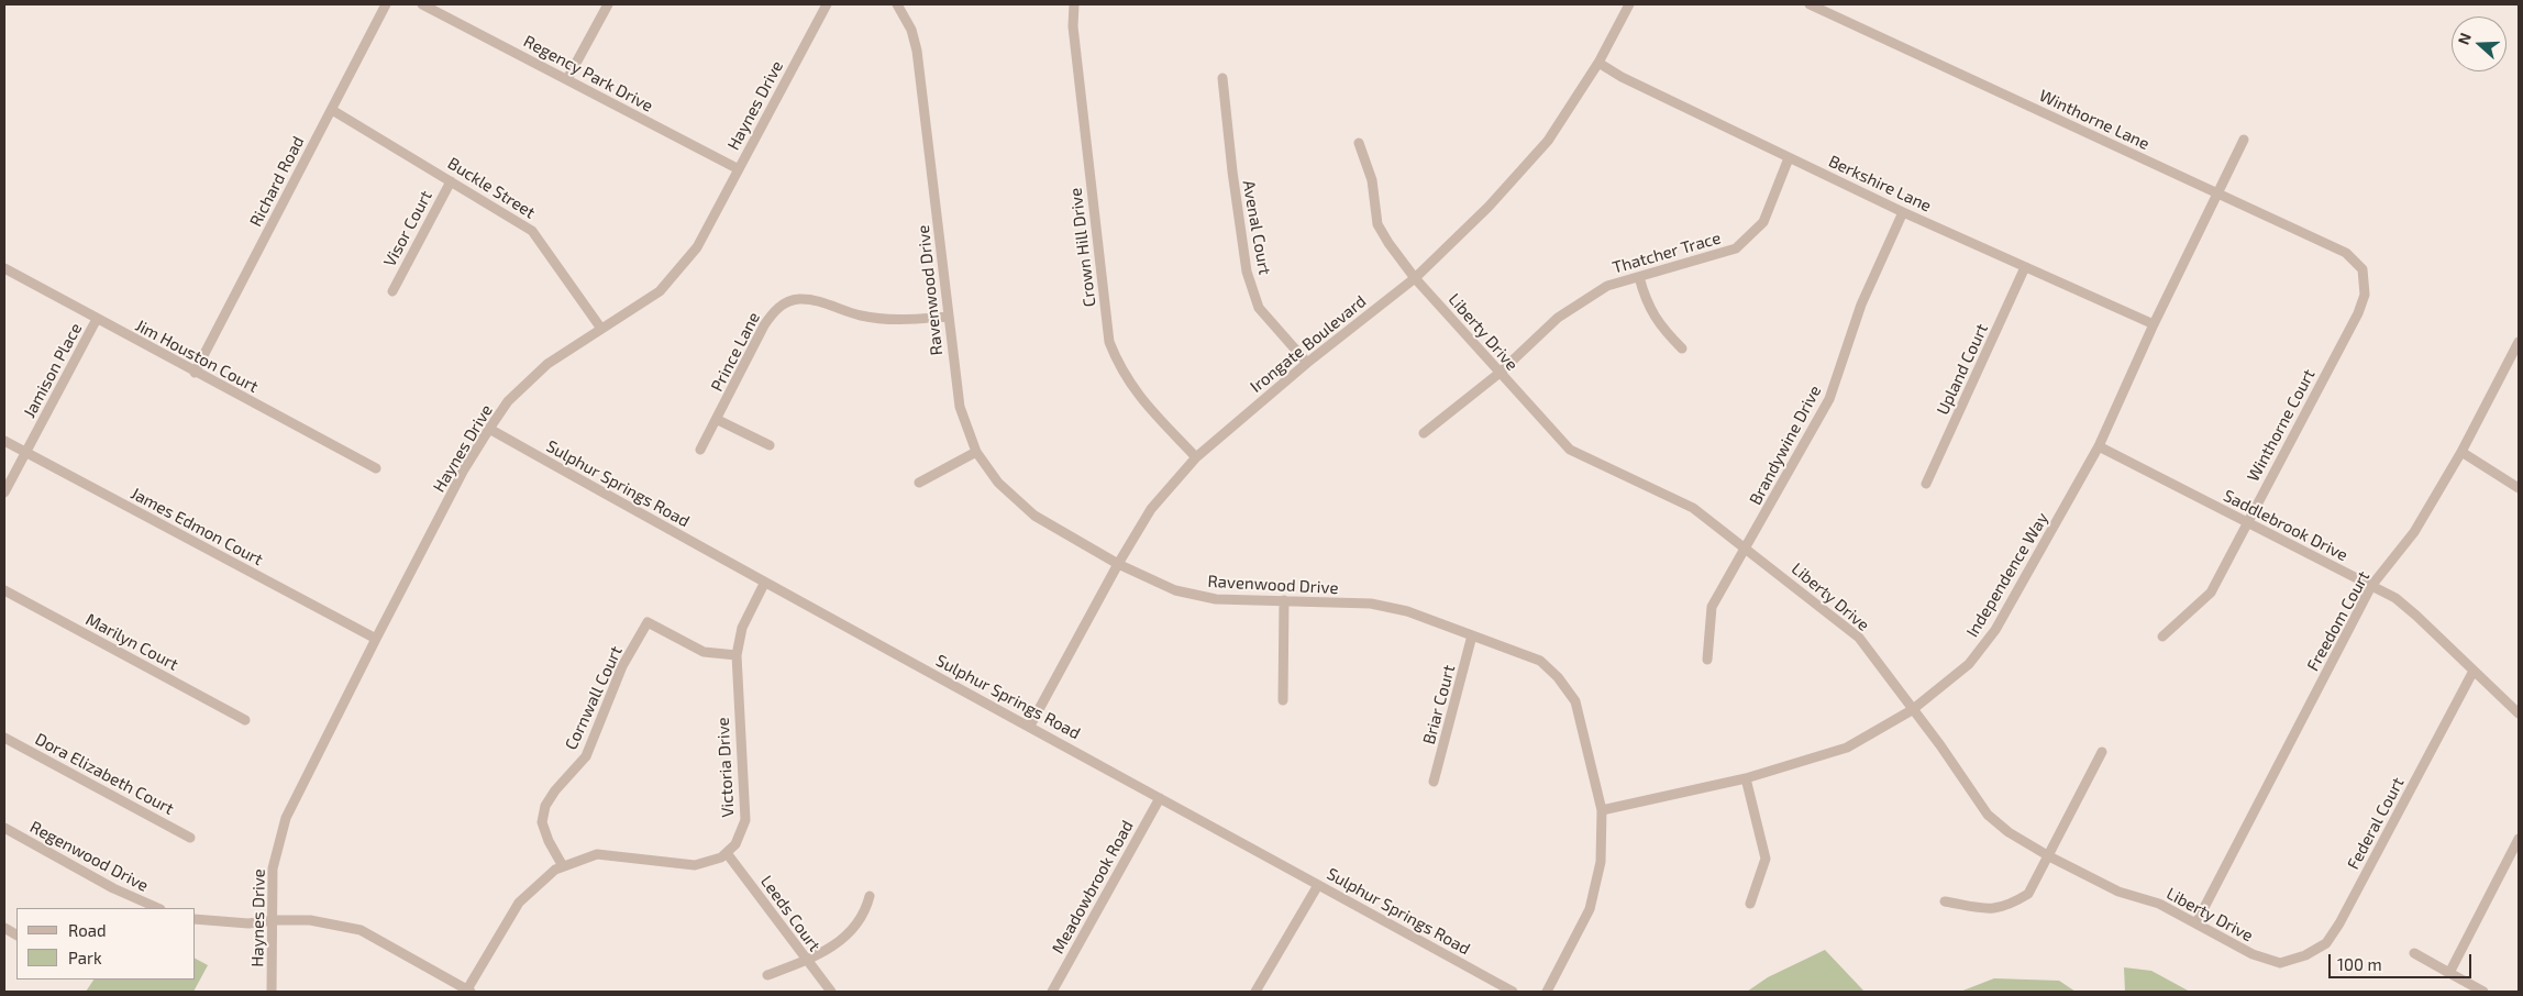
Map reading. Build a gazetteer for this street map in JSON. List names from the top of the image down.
{
  "streets": {
    "street": [
      "Regency Park Drive",
      "Haynes Drive",
      "Winthorne Lane",
      "Richard Road",
      "Berkshire Lane",
      "Buckle Street",
      "Avenal Court",
      "Visor Court",
      "Crown Hill Drive",
      "Thatcher Trace",
      "Ravenwood Drive",
      "Liberty Drive",
      "Irongate Boulevard",
      "Prince Lane",
      "Jim Houston Court",
      "Upland Court",
      "Jamison Place",
      "Winthorne Court",
      "Brandywine Drive",
      "Sulphur Springs Road",
      "Saddlebrook Drive",
      "James Edmon Court",
      "Independence Way",
      "Freedom Court",
      "Marilyn Court",
      "Cornwall Court",
      "Briar Court",
      "Victoria Drive",
      "Dora Elizabeth Court",
      "Federal Court",
      "Regenwood Drive",
      "Meadowbrook Road",
      "Leeds Court"
    ]
  },
  "crossings": [
    ["Regency Park Drive", "Haynes Drive"],
    ["Haynes Drive", "Buckle Street"],
    ["Haynes Drive", "Sulphur Springs Road"],
    ["Haynes Drive", "James Edmon Court"],
    ["Winthorne Lane", "Winthorne Court"],
    ["Winthorne Lane", "Independence Way"],
    ["Richard Road", "Buckle Street"],
    ["Richard Road", "Jim Houston Court"],
    ["Berkshire Lane", "Thatcher Trace"],
    ["Berkshire Lane", "Irongate Boulevard"],
    ["Berkshire Lane", "Upland Court"],
    ["Berkshire Lane", "Brandywine Drive"],
    ["Berkshire Lane", "Independence Way"],
    ["Buckle Street", "Visor Court"],
    ["Avenal Court", "Irongate Boulevard"],
    ["Crown Hill Drive", "Irongate Boulevard"],
    ["Thatcher Trace", "Liberty Drive"],
    ["Ravenwood Drive", "Irongate Boulevard"],
    ["Ravenwood Drive", "Prince Lane"],
    ["Ravenwood Drive", "Independence Way"],
    ["Ravenwood Drive", "Briar Court"],
    ["Liberty Drive", "Irongate Boulevard"],
    ["Liberty Drive", "Brandywine Drive"],
    ["Liberty Drive", "Independence Way"],
    ["Liberty Drive", "Freedom Court"],
    ["Liberty Drive", "Federal Court"],
    ["Irongate Boulevard", "Sulphur Springs Road"],
    ["Jim Houston Court", "Jamison Place"],
    ["Jamison Place", "James Edmon Court"],
    ["Winthorne Court", "Saddlebrook Drive"],
    ["Sulphur Springs Road", "Victoria Drive"],
    ["Sulphur Springs Road", "Meadowbrook Road"],
    ["Saddlebrook Drive", "Independence Way"],
    ["Saddlebrook Drive", "Freedom Court"],
    ["Saddlebrook Drive", "Federal Court"],
    ["Cornwall Court", "Victoria Drive"],
    ["Victoria Drive", "Leeds Court"]
  ],
  "legend": ["Road", "Park"],
  "scale_bar": "100 m",
  "north": "left"
}
